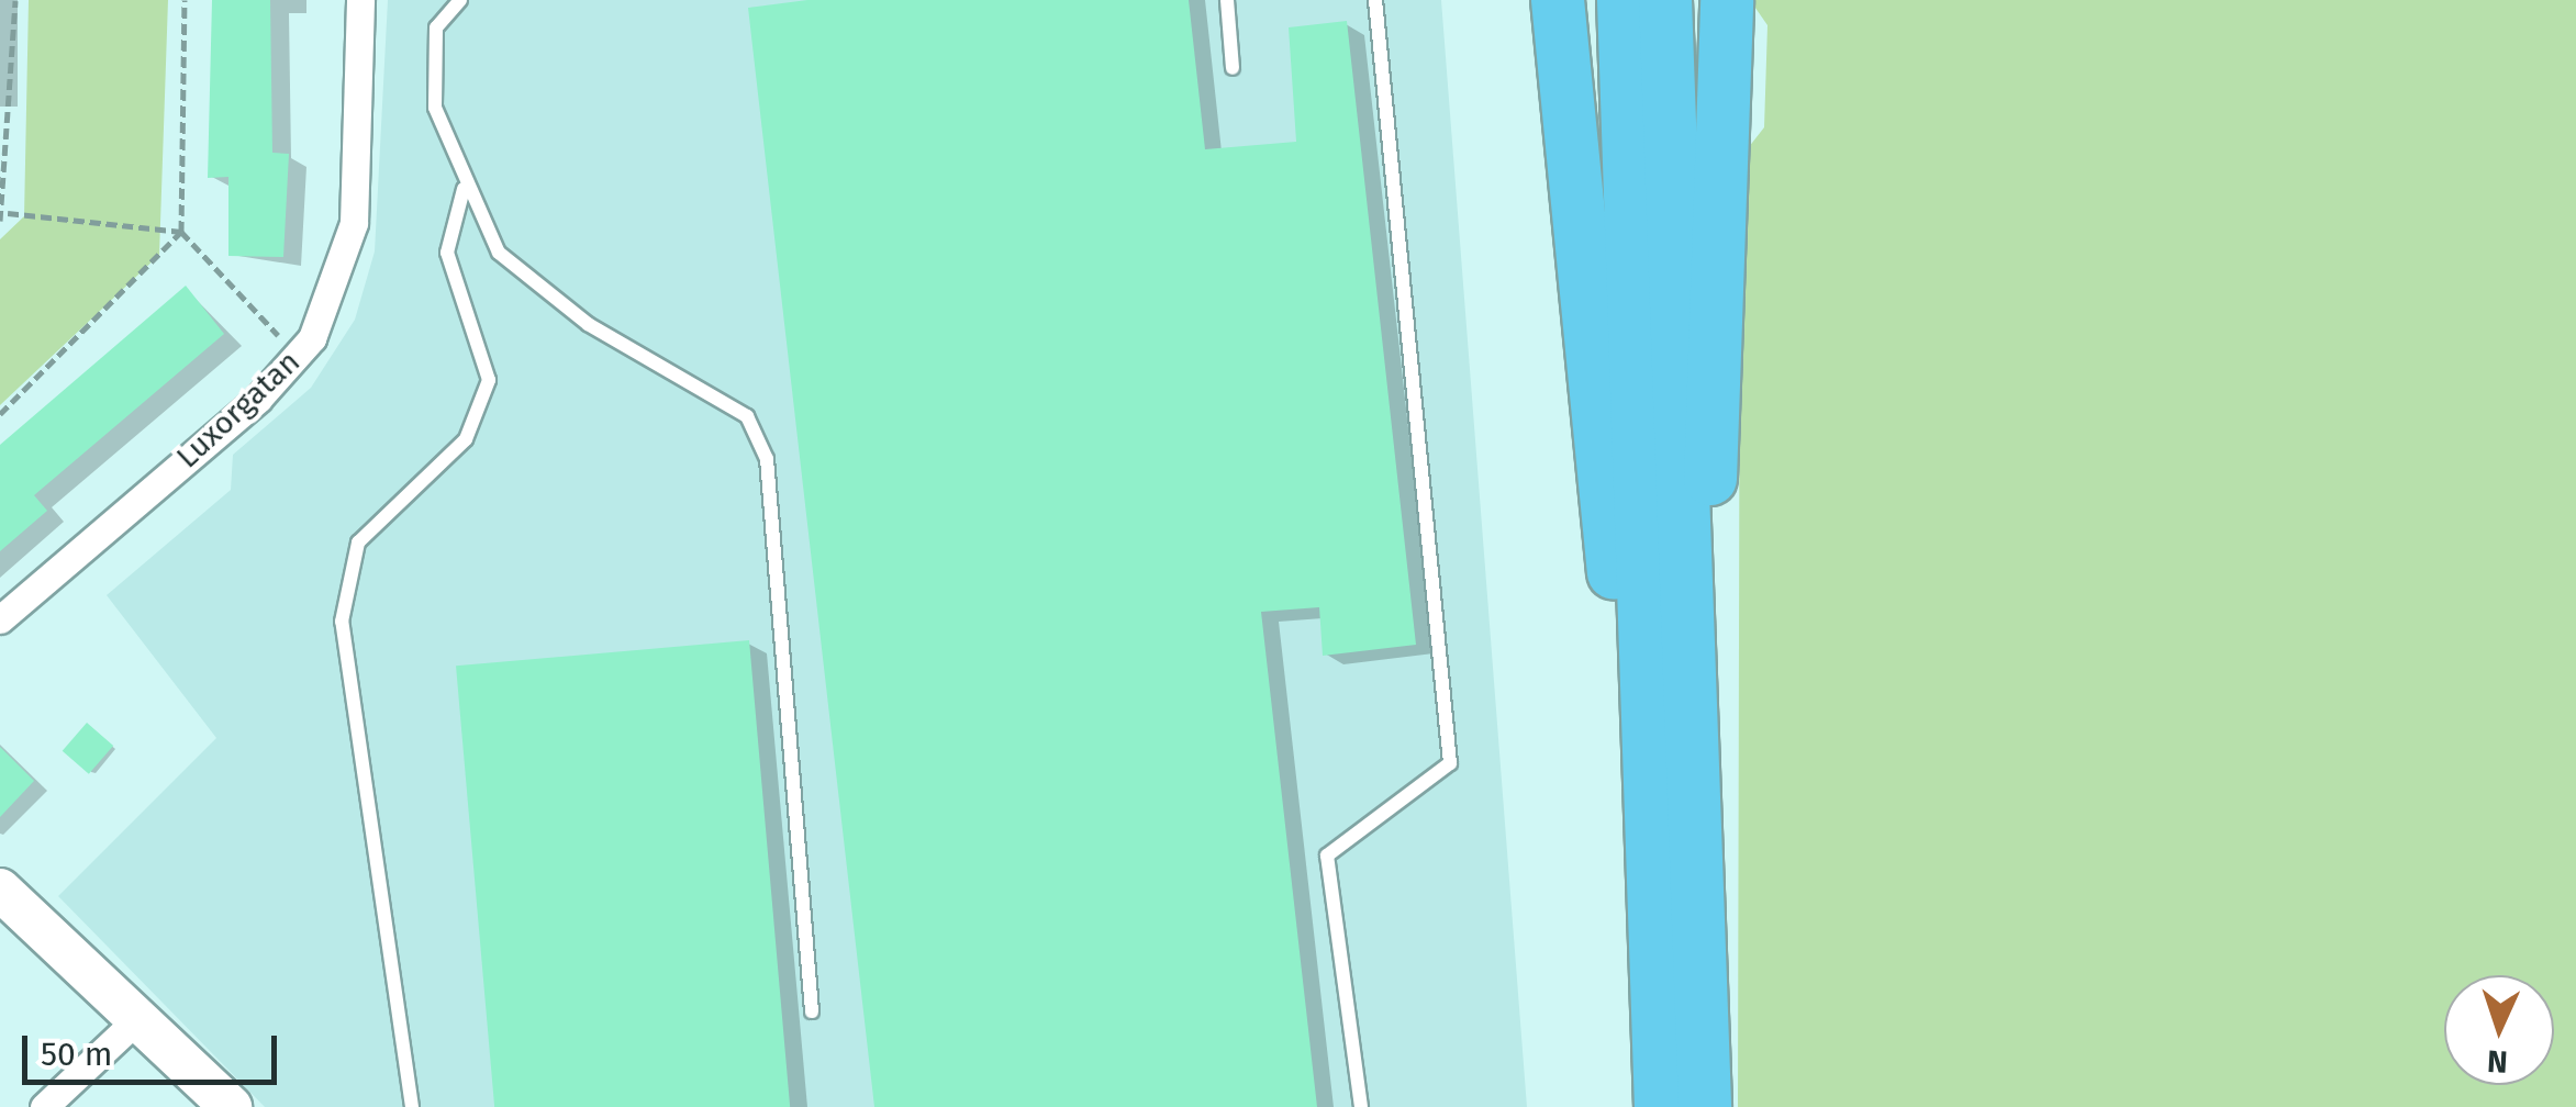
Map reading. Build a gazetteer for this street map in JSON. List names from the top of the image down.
{
  "streets": {
    "street": ["Luxorgatan"]
  },
  "scale_bar": "50 m",
  "north": "bottom"
}
